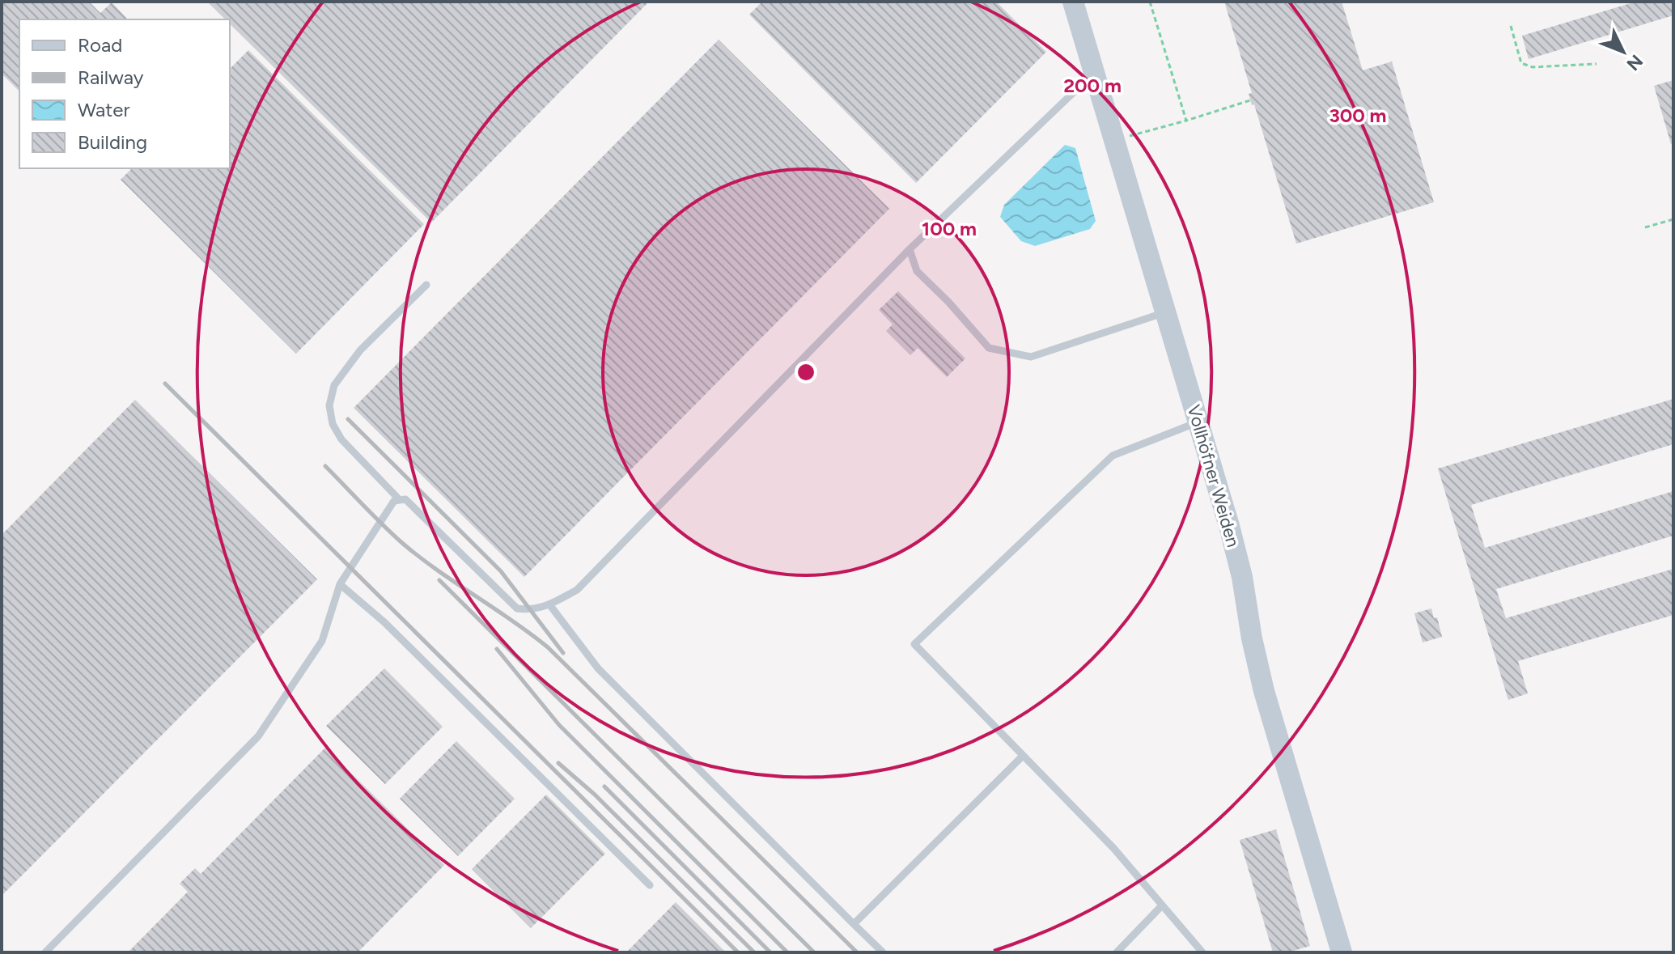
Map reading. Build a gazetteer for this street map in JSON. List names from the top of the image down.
{
  "streets": {
    "main road": ["Vollhöfner Weiden"]
  },
  "legend": [
    "Road",
    "Railway",
    "Water",
    "Building"
  ],
  "north": "bottom right",
  "rings": ["200 m", "300 m", "100 m"]
}
